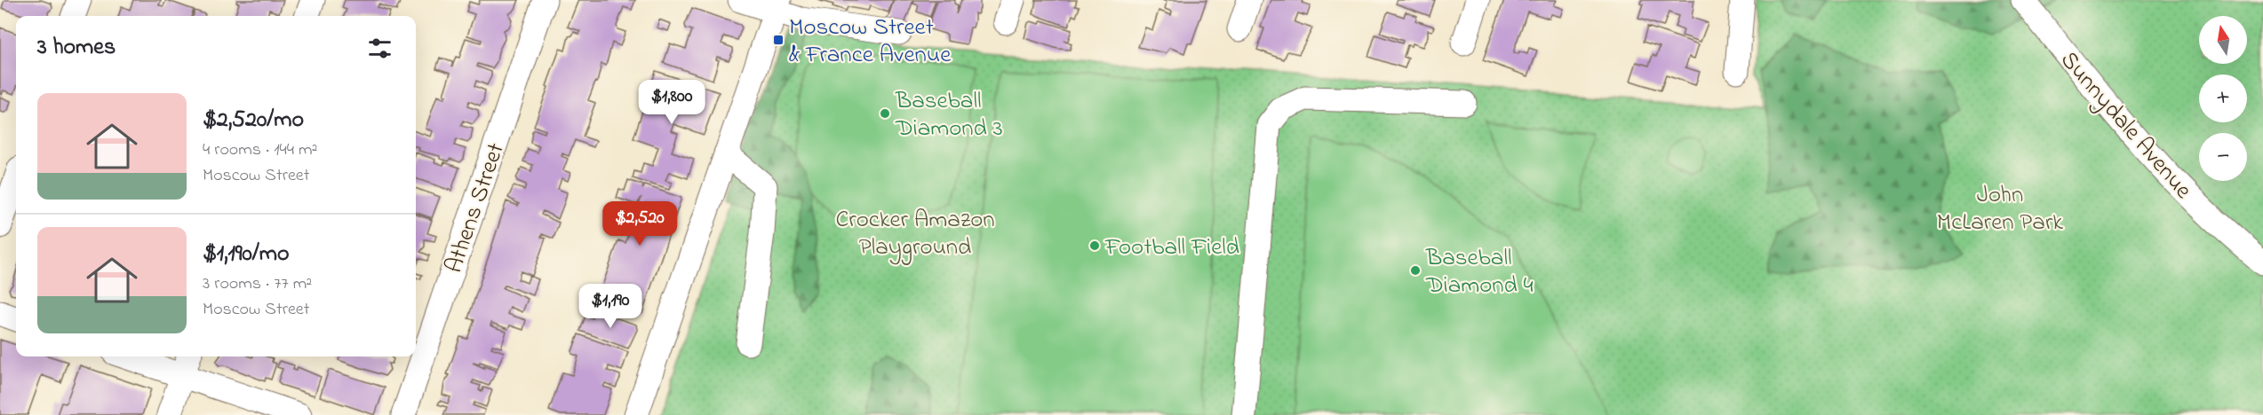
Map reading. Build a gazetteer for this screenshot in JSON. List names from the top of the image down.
{
  "streets": {
    "street": ["Sunnydale Avenue", "Athens Street"]
  },
  "parks": ["John McLaren Park", "Crocker Amazon Playground"],
  "places": {
    "transit": ["Moscow Street & France Avenue"],
    "other": ["Baseball Diamond 3", "Football Field", "Baseball Diamond 4"]
  },
  "north": "top",
  "page": {
    "map_buttons": ["+", "−"],
    "heading": "3 homes",
    "price": ["$1,800", "$2,520", "$1,190"],
    "list": [
      {
        "name": "$2,520/mo",
        "note": "4 rooms · 144 m² · Moscow Street"
      },
      {
        "name": "$1,190/mo",
        "note": "3 rooms · 77 m² · Moscow Street"
      }
    ]
  }
}
